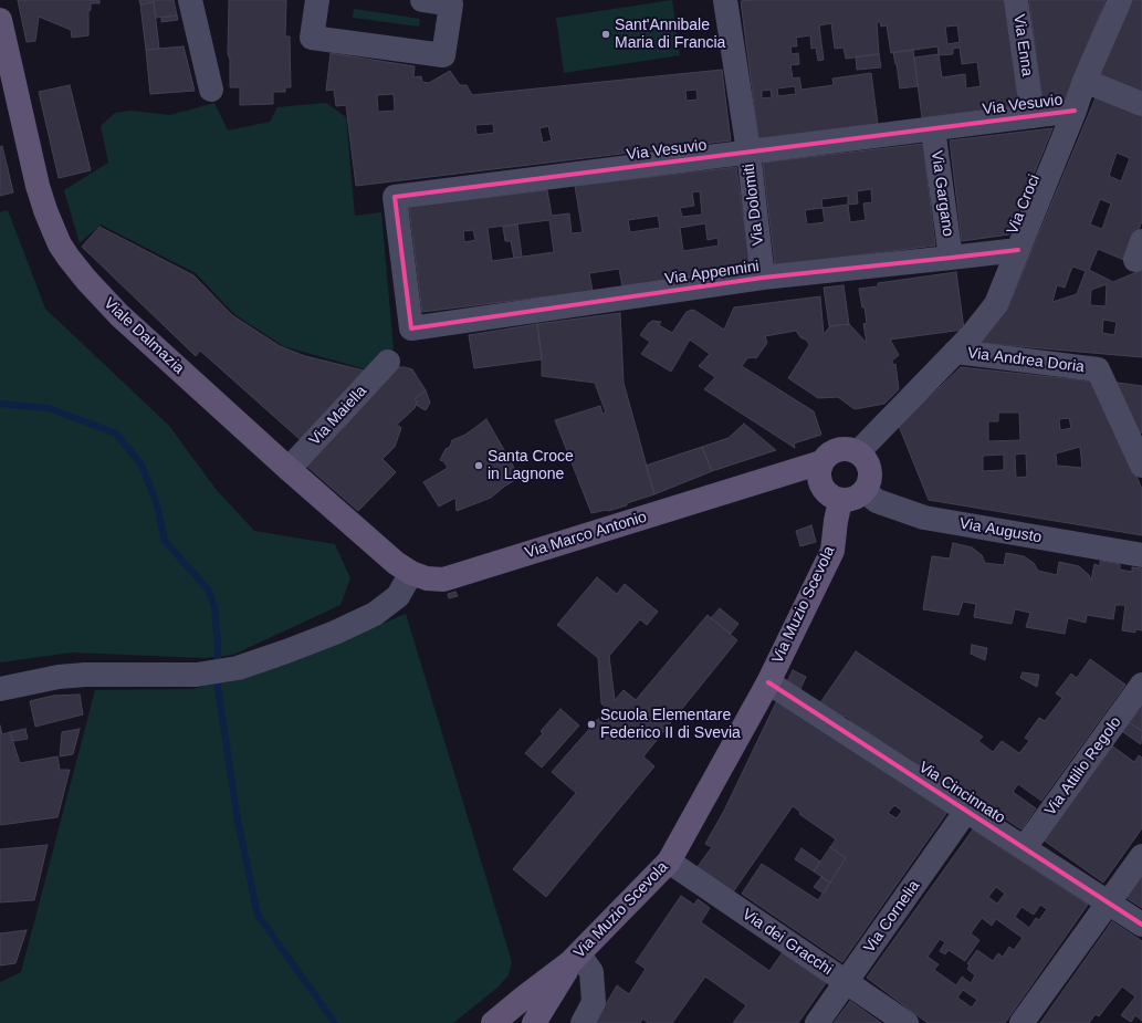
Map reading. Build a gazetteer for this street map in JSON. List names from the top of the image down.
{
  "streets": {
    "main road": ["Viale Dalmazia", "Via Marco Antonio", "Via Muzio Scevola"],
    "street": [
      "Via Enna",
      "Via Vesuvio",
      "Via Gargano",
      "Via Dolomiti",
      "Via Croci",
      "Via Appennini",
      "Via Andrea Doria",
      "Via Maiella",
      "Via Augusto",
      "Via Attilio Regolo",
      "Via Cincinnato",
      "Via Cornelia",
      "Via dei Gracchi"
    ]
  },
  "crossings": [
    ["Via Enna", "Via Vesuvio"],
    ["Via Vesuvio", "Via Gargano"],
    ["Via Vesuvio", "Via Dolomiti"],
    ["Via Vesuvio", "Via Croci"],
    ["Via Vesuvio", "Via Appennini"],
    ["Via Gargano", "Via Appennini"],
    ["Via Dolomiti", "Via Appennini"],
    ["Via Croci", "Via Appennini"],
    ["Via Croci", "Via Andrea Doria"],
    ["Via Croci", "Via Augusto"],
    ["Via Croci", "Via Marco Antonio"],
    ["Via Croci", "Via Muzio Scevola"],
    ["Viale Dalmazia", "Via Maiella"],
    ["Viale Dalmazia", "Via Marco Antonio"],
    ["Via Augusto", "Via Marco Antonio"],
    ["Via Augusto", "Via Muzio Scevola"],
    ["Via Marco Antonio", "Via Muzio Scevola"],
    ["Via Muzio Scevola", "Via Cincinnato"],
    ["Via Muzio Scevola", "Via dei Gracchi"],
    ["Via Attilio Regolo", "Via Cincinnato"],
    ["Via Cincinnato", "Via Cornelia"],
    ["Via Cornelia", "Via dei Gracchi"]
  ],
  "places": ["Sant'Annibale Maria di Francia", "Santa Croce in Lagnone", "Scuola Elementare Federico II di Svevia"]
}
